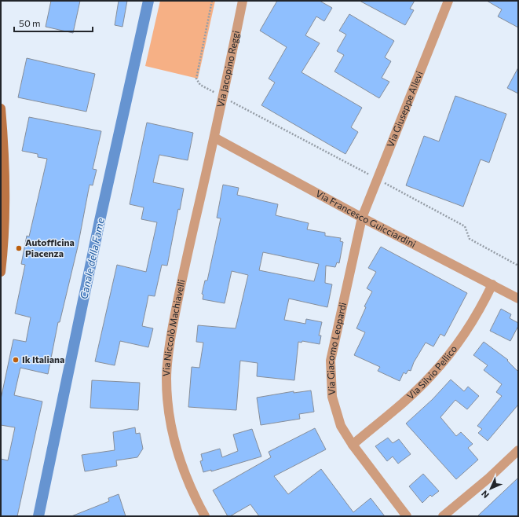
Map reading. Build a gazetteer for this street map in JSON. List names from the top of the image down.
{
  "streets": {
    "street": [
      "Via Jacopino Reggi",
      "Via Giuseppe Allevi",
      "Via Francesco Guicciardini",
      "Via Niccolò Machiavelli",
      "Via Giacomo Leopardi",
      "Via Silvio Pellico"
    ]
  },
  "crossings": [
    ["Via Jacopino Reggi", "Via Francesco Guicciardini"],
    ["Via Jacopino Reggi", "Via Niccolò Machiavelli"],
    ["Via Giuseppe Allevi", "Via Francesco Guicciardini"],
    ["Via Giuseppe Allevi", "Via Giacomo Leopardi"],
    ["Via Francesco Guicciardini", "Via Niccolò Machiavelli"],
    ["Via Francesco Guicciardini", "Via Giacomo Leopardi"],
    ["Via Francesco Guicciardini", "Via Silvio Pellico"],
    ["Via Giacomo Leopardi", "Via Silvio Pellico"]
  ],
  "water": ["Canale della Fame"],
  "places": ["Autofficina Piacenza", "Ik Italiana"],
  "scale_bar": "50 m",
  "north": "bottom left"
}
